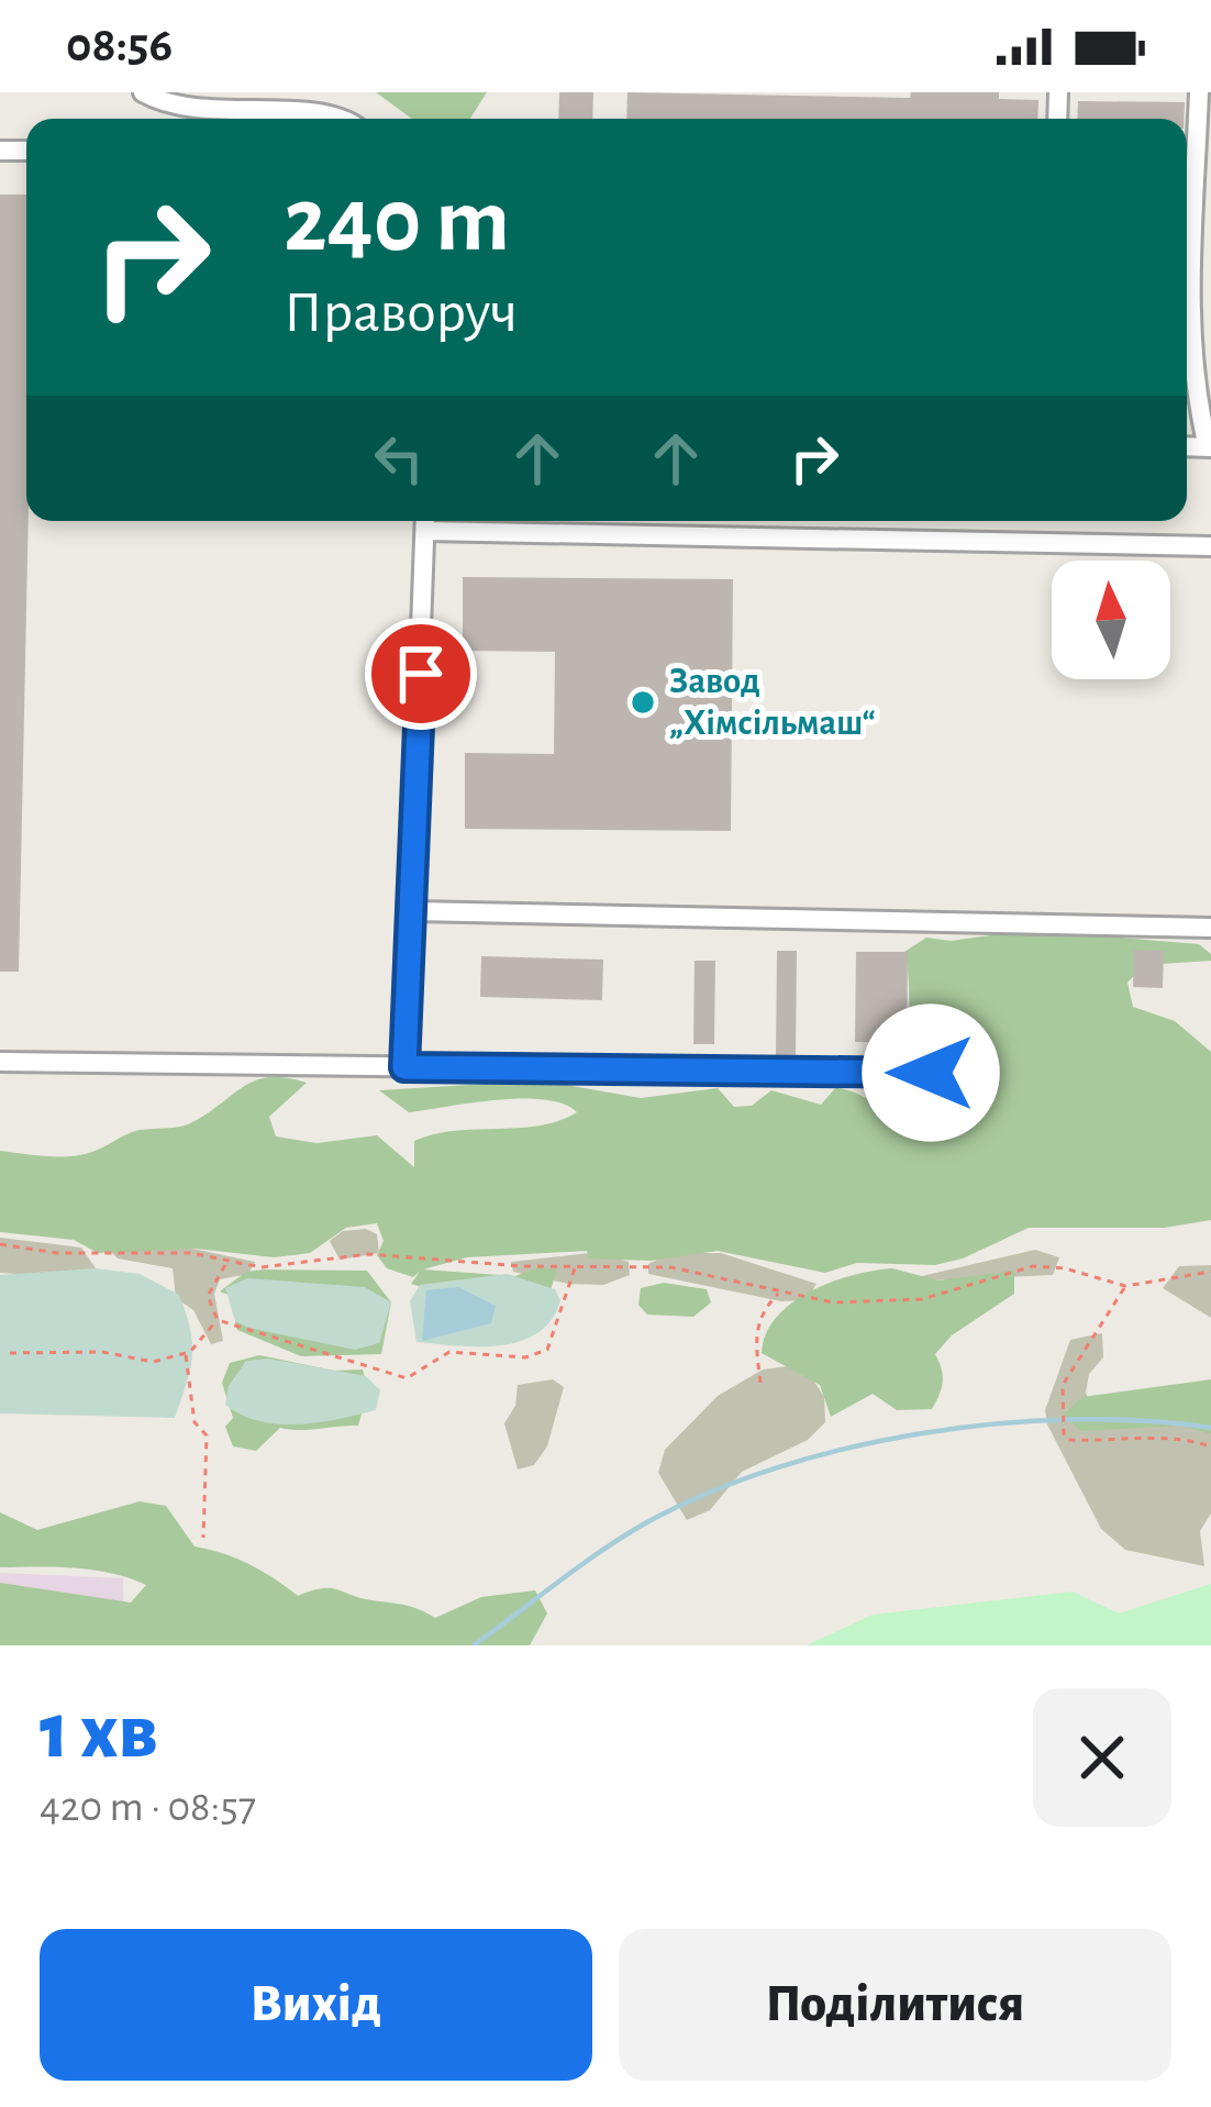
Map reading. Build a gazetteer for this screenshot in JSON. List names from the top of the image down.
{
  "places": ["Завод „Хімсільмаш“"],
  "north": "top",
  "page": {
    "status": "08:56",
    "turn": ["240 m", "Праворуч"],
    "heading": ["1 хв", "420 m · 08:57"],
    "buttons": ["Вихід", "Поділитися"]
  }
}
